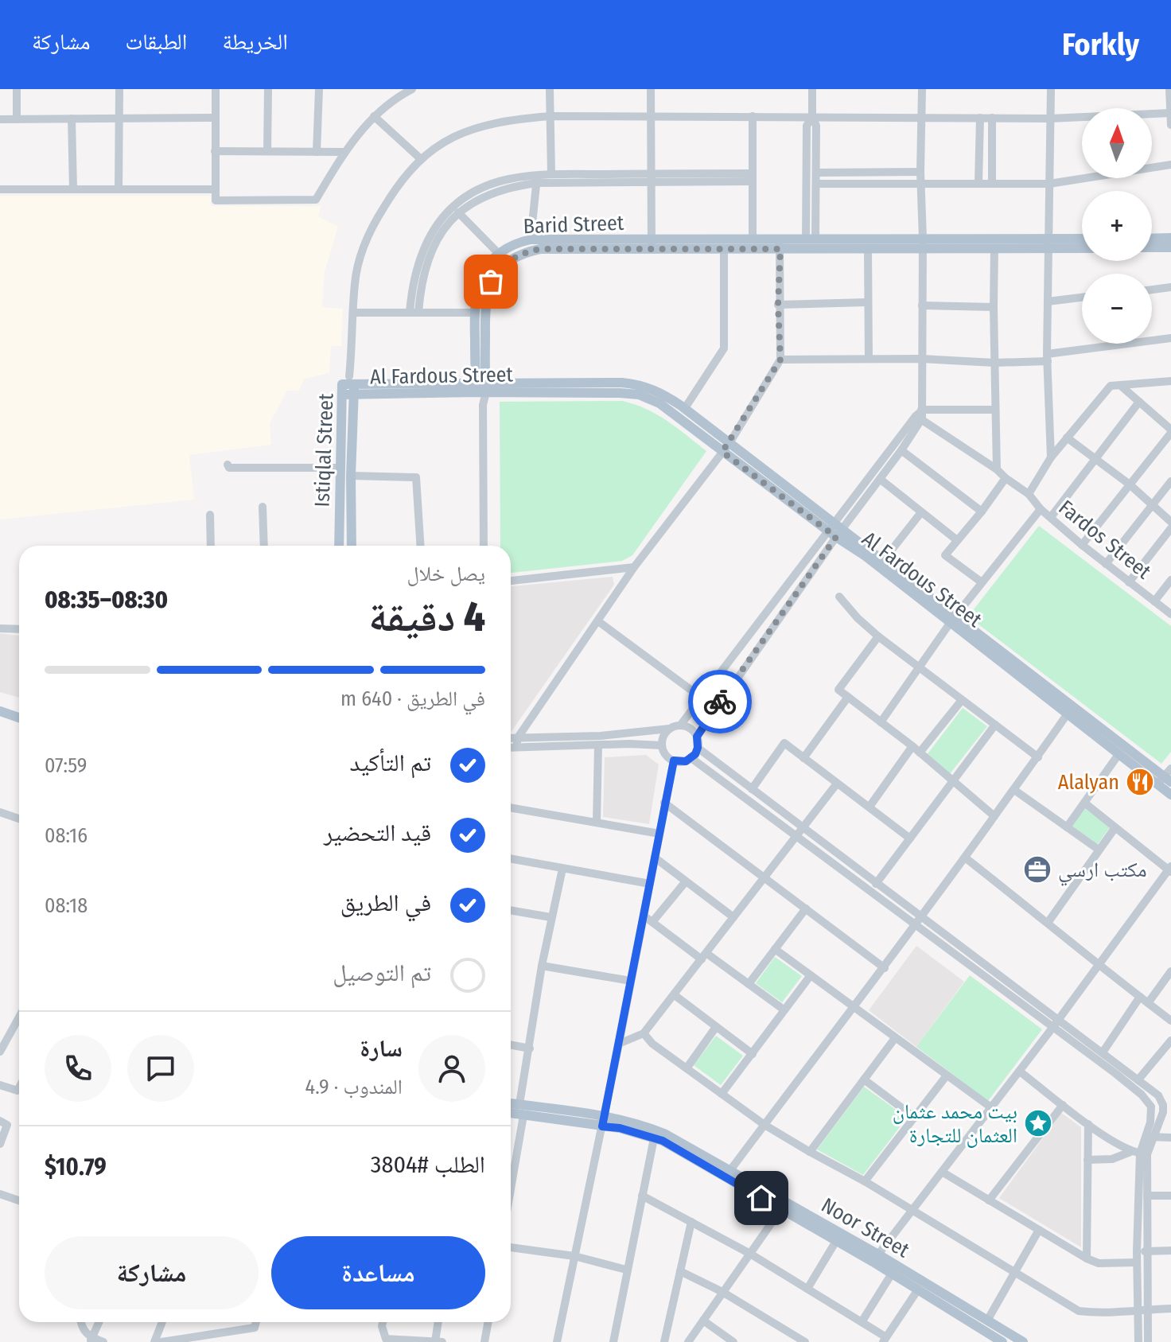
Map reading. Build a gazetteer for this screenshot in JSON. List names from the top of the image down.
{
  "streets": {
    "main road": [
      "Barid Street",
      "Al Fardous Street",
      "Istiqlal Street",
      "Noor Street"
    ],
    "street": ["Fardos Street"]
  },
  "crossings": [
    ["Barid Street", "Al Fardous Street"],
    ["Al Fardous Street", "Istiqlal Street"],
    ["Al Fardous Street", "Fardos Street"]
  ],
  "places": {
    "restaurant": ["Alalyan"],
    "office": ["مكتب ارسي"],
    "place": ["بيت محمد عثمان العثمان للتجارة"]
  },
  "north": "top",
  "page": {
    "header": "Forkly",
    "nav": ["الخريطة", "الطبقات", "مشاركة"],
    "map_buttons": ["+", "−"],
    "heading": ["4 دقيقة", "يصل خلال", "08:30–08:35"],
    "panel": [
      "سارة",
      "المندوب · 4.9",
      "الطلب #3804",
      "$10.79"
    ],
    "bar": "في الطريق · 640 m",
    "list": [
      ["تم التأكيد", "07:59"],
      ["قيد التحضير", "08:16"],
      ["في الطريق", "08:18"],
      "تم التوصيل"
    ],
    "buttons": ["مساعدة", "مشاركة"]
  }
}
